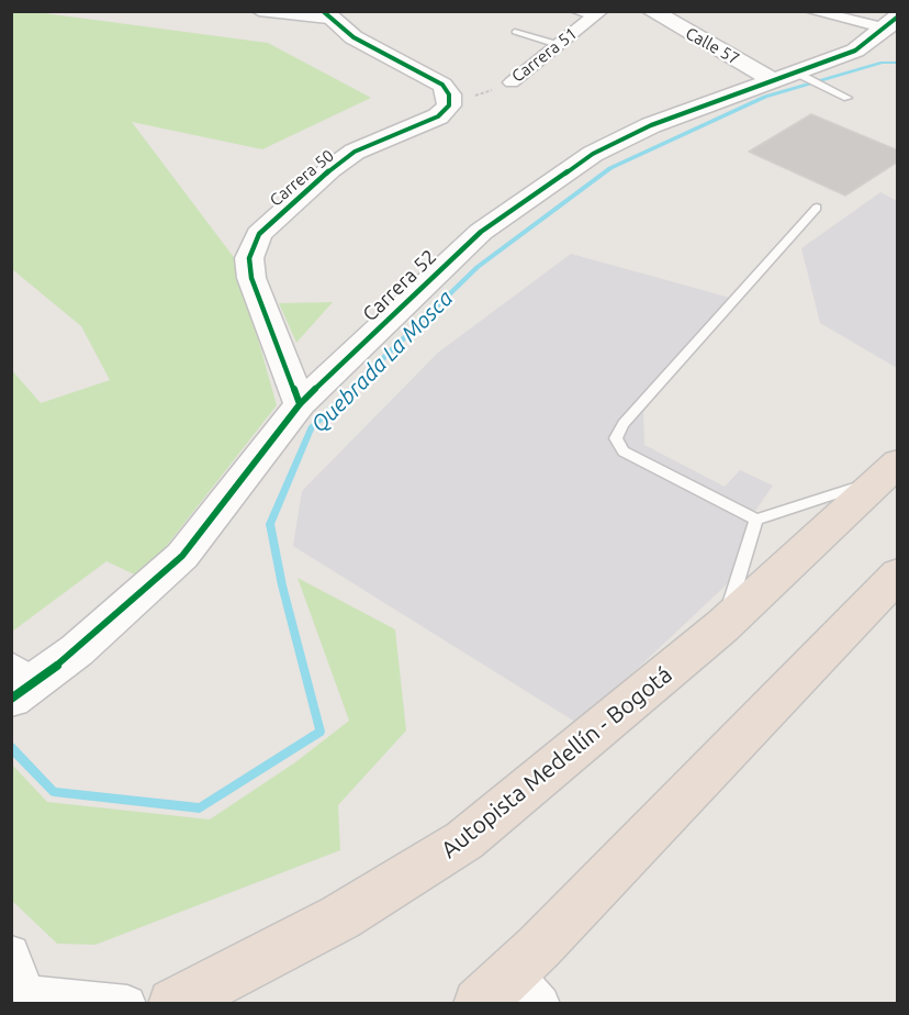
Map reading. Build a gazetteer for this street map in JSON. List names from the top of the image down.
{
  "streets": {
    "highway": ["Autopista Medellín - Bogotá"],
    "street": [
      "Calle 57",
      "Carrera 51",
      "Carrera 50",
      "Carrera 52"
    ]
  },
  "crossings": [
    ["Calle 57", "Carrera 52"],
    ["Carrera 51", "Carrera 50"],
    ["Carrera 50", "Carrera 52"]
  ],
  "water": ["Quebrada La Mosca"]
}
